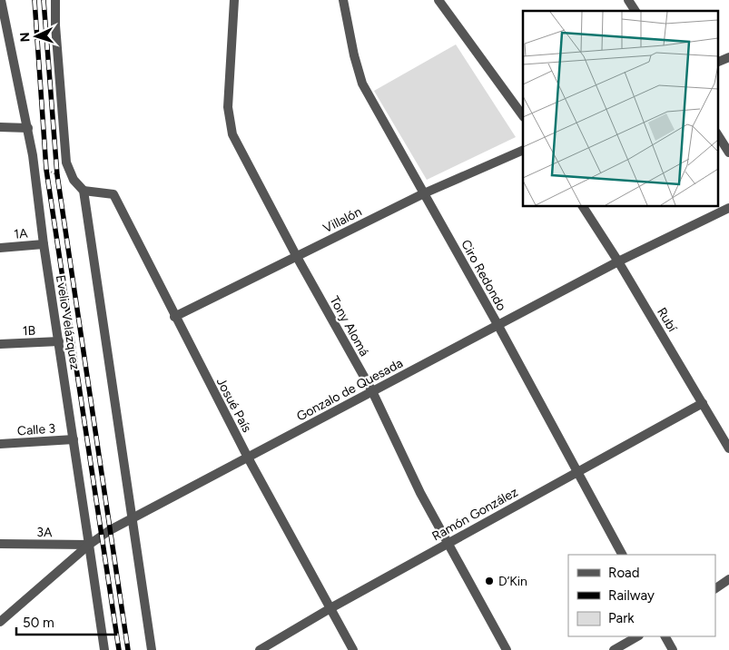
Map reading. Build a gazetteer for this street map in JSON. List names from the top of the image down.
{
  "streets": {
    "street": [
      "Villalón",
      "1A",
      "Ciro Redondo",
      "Rubí",
      "Evelio Velázquez",
      "Tony Alomá",
      "1B",
      "Gonzalo de Quesada",
      "Josué País",
      "Calle 3",
      "Ramón González",
      "3A"
    ]
  },
  "crossings": [
    ["Villalón", "Ciro Redondo"],
    ["Villalón", "Tony Alomá"],
    ["Villalón", "Josué País"],
    ["1A", "Evelio Velázquez"],
    ["Ciro Redondo", "Gonzalo de Quesada"],
    ["Ciro Redondo", "Ramón González"],
    ["Rubí", "Gonzalo de Quesada"],
    ["Rubí", "Ramón González"],
    ["Evelio Velázquez", "1B"],
    ["Evelio Velázquez", "Gonzalo de Quesada"],
    ["Evelio Velázquez", "Calle 3"],
    ["Evelio Velázquez", "3A"],
    ["Tony Alomá", "Gonzalo de Quesada"],
    ["Tony Alomá", "Ramón González"],
    ["Gonzalo de Quesada", "Josué País"],
    ["Gonzalo de Quesada", "3A"],
    ["Josué País", "Ramón González"]
  ],
  "places": ["D’Kin"],
  "legend": ["Road", "Railway", "Park"],
  "scale_bar": "50 m",
  "north": "left"
}
